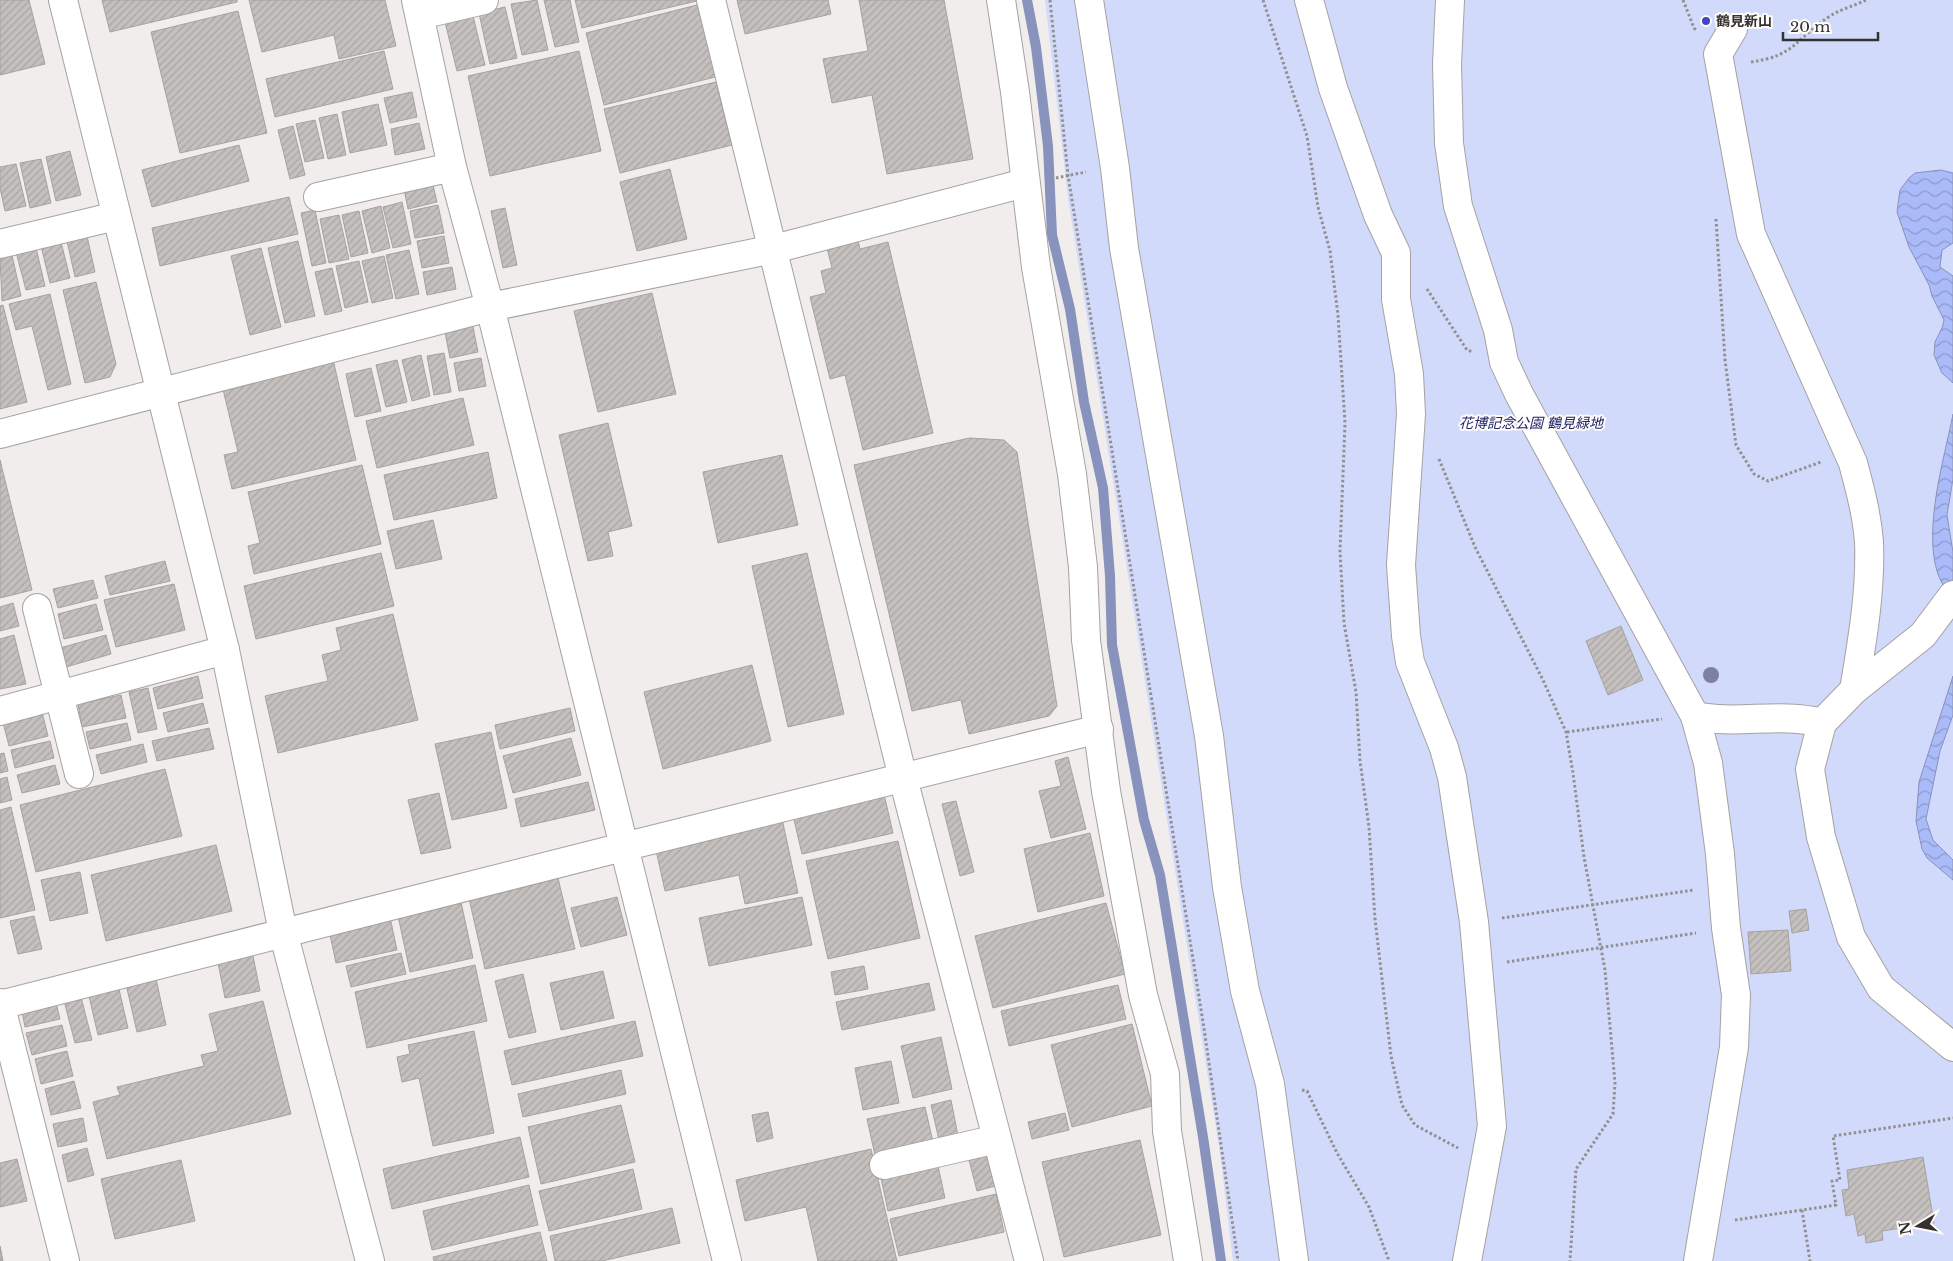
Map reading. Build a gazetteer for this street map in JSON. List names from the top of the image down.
{
  "parks": ["花博記念公園 鶴見緑地"],
  "places": ["鶴見新山"],
  "scale_bar": "20 m",
  "north": "left"
}
